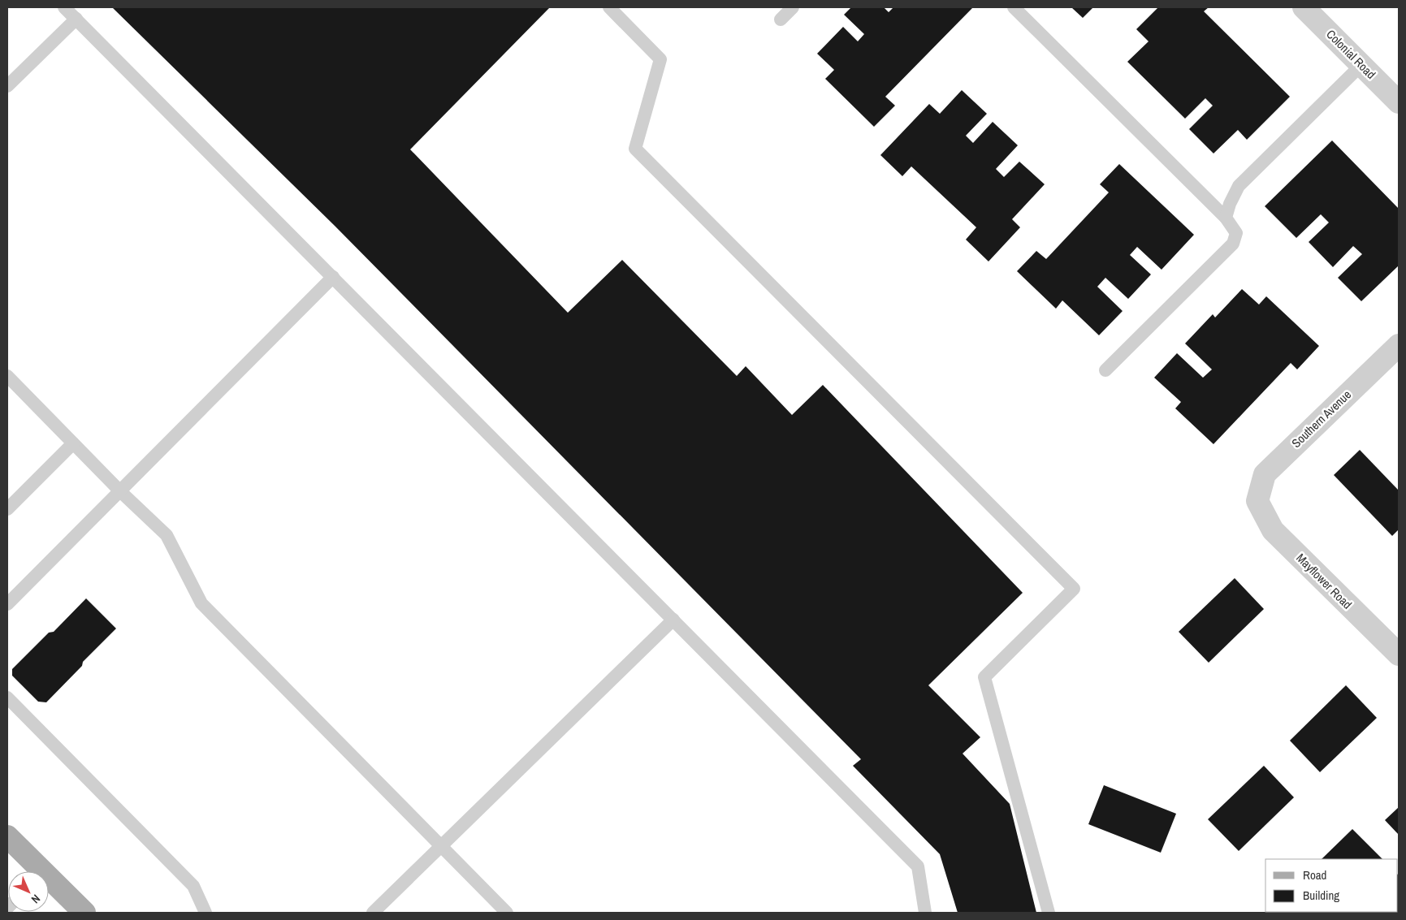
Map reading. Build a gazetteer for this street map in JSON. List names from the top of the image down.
{
  "streets": {
    "street": ["Colonial Road", "Southern Avenue", "Mayflower Road"]
  },
  "crossings": [
    ["Southern Avenue", "Mayflower Road"]
  ],
  "legend": ["Road", "Building"],
  "north": "bottom right"
}
